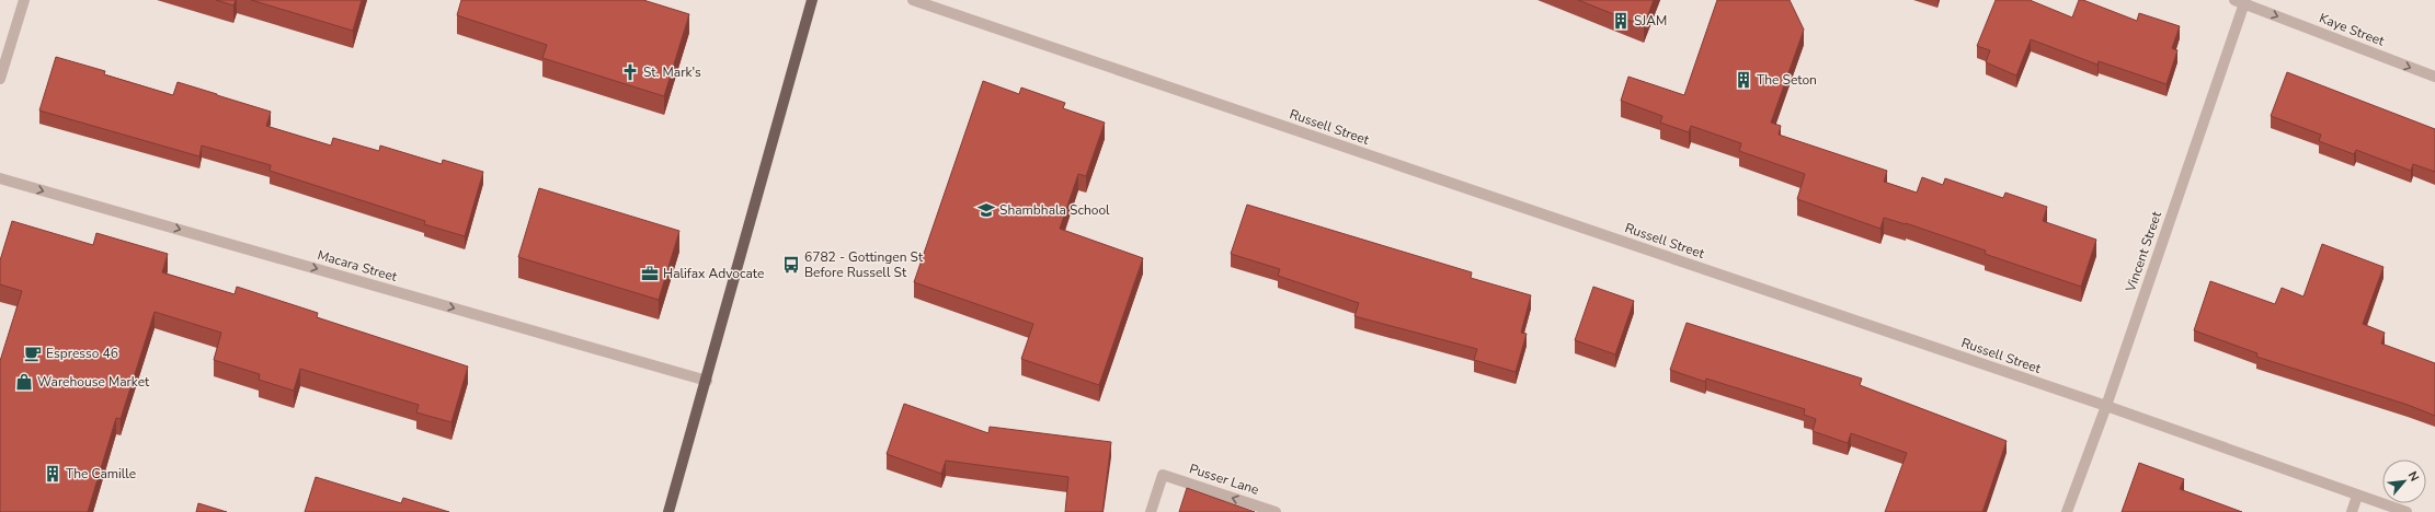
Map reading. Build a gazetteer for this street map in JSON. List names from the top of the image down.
{
  "streets": {
    "street": [
      "Kaye Street",
      "Russell Street",
      "Vincent Street",
      "Macara Street",
      "Pusser Lane"
    ]
  },
  "crossings": [
    ["Kaye Street", "Vincent Street"],
    ["Russell Street", "Vincent Street"]
  ],
  "one_way": ["Kaye Street", "Macara Street"],
  "places": {
    "building": ["SJAM", "The Seton", "The Camille"],
    "church": ["St. Mark's"],
    "school or university": ["Shambhala School"],
    "bus stop": ["6782 - Gottingen St Before Russell St"],
    "office": ["Halifax Advocate"],
    "cafe": ["Espresso 46"],
    "shop": ["Warehouse Market"]
  },
  "north": "top right"
}
